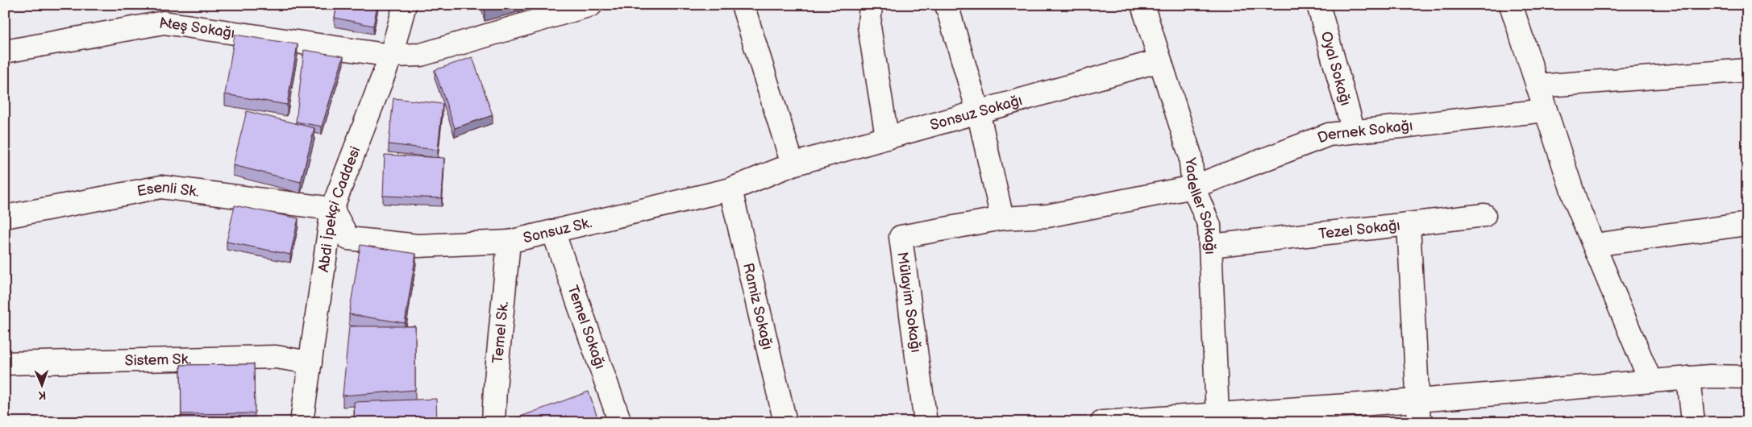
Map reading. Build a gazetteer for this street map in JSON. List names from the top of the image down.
{
  "streets": {
    "street": [
      "Ateş Sokağı",
      "Oyal Sokağı",
      "Sonsuz Sokağı",
      "Dernek Sokağı",
      "Esenli Sk.",
      "Yadeller Sokağı",
      "Abdi İpekçi Caddesi",
      "Tezel Sokağı",
      "Sonsuz Sk.",
      "Mülayim Sokağı",
      "Ramiz Sokağı",
      "Temel Sokağı",
      "Temel Sk.",
      "Sistem Sk."
    ]
  },
  "crossings": [
    ["Ateş Sokağı", "Abdi İpekçi Caddesi"],
    ["Oyal Sokağı", "Dernek Sokağı"],
    ["Sonsuz Sokağı", "Yadeller Sokağı"],
    ["Sonsuz Sokağı", "Sonsuz Sk."],
    ["Dernek Sokağı", "Yadeller Sokağı"],
    ["Dernek Sokağı", "Mülayim Sokağı"],
    ["Esenli Sk.", "Abdi İpekçi Caddesi"],
    ["Esenli Sk.", "Sonsuz Sk."],
    ["Yadeller Sokağı", "Tezel Sokağı"],
    ["Abdi İpekçi Caddesi", "Sonsuz Sk."],
    ["Abdi İpekçi Caddesi", "Sistem Sk."],
    ["Sonsuz Sk.", "Ramiz Sokağı"],
    ["Sonsuz Sk.", "Temel Sokağı"],
    ["Sonsuz Sk.", "Temel Sk."]
  ],
  "north": "bottom"
}
